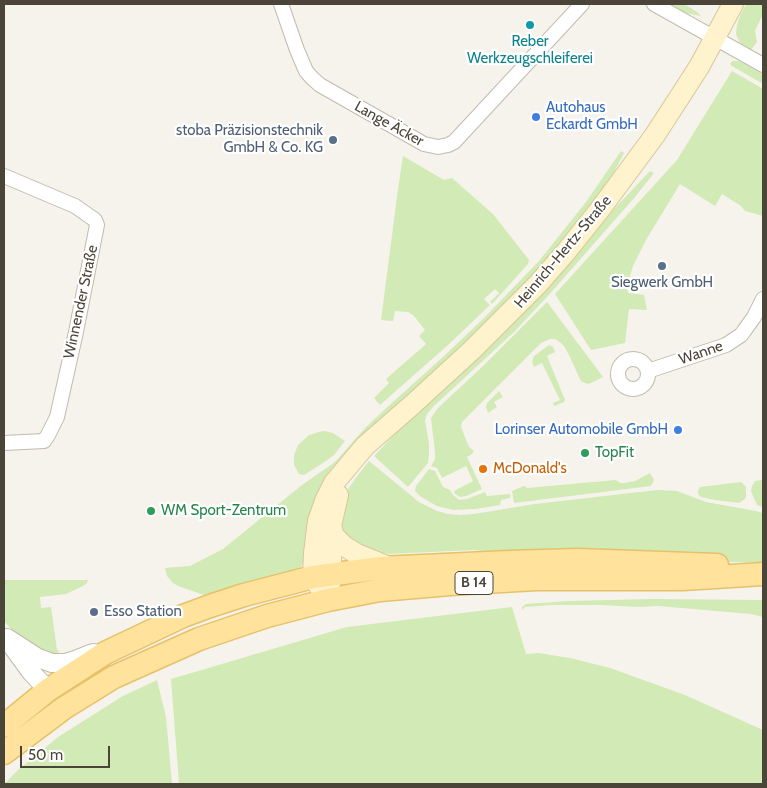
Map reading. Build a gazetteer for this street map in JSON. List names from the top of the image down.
{
  "streets": {
    "main road": ["Heinrich-Hertz-Straße", "B 14"],
    "street": ["Lange Äcker", "Winnender Straße", "Wanne"]
  },
  "crossings": [
    ["Heinrich-Hertz-Straße", "B 14"]
  ],
  "places": [
    "Reber Werkzeugschleiferei",
    "Autohaus Eckardt GmbH",
    "stoba Präzisionstechnik GmbH & Co. KG",
    "Siegwerk GmbH",
    "Lorinser Automobile GmbH",
    "TopFit",
    "McDonald's",
    "WM Sport-Zentrum",
    "Esso Station"
  ],
  "scale_bar": "50 m"
}
